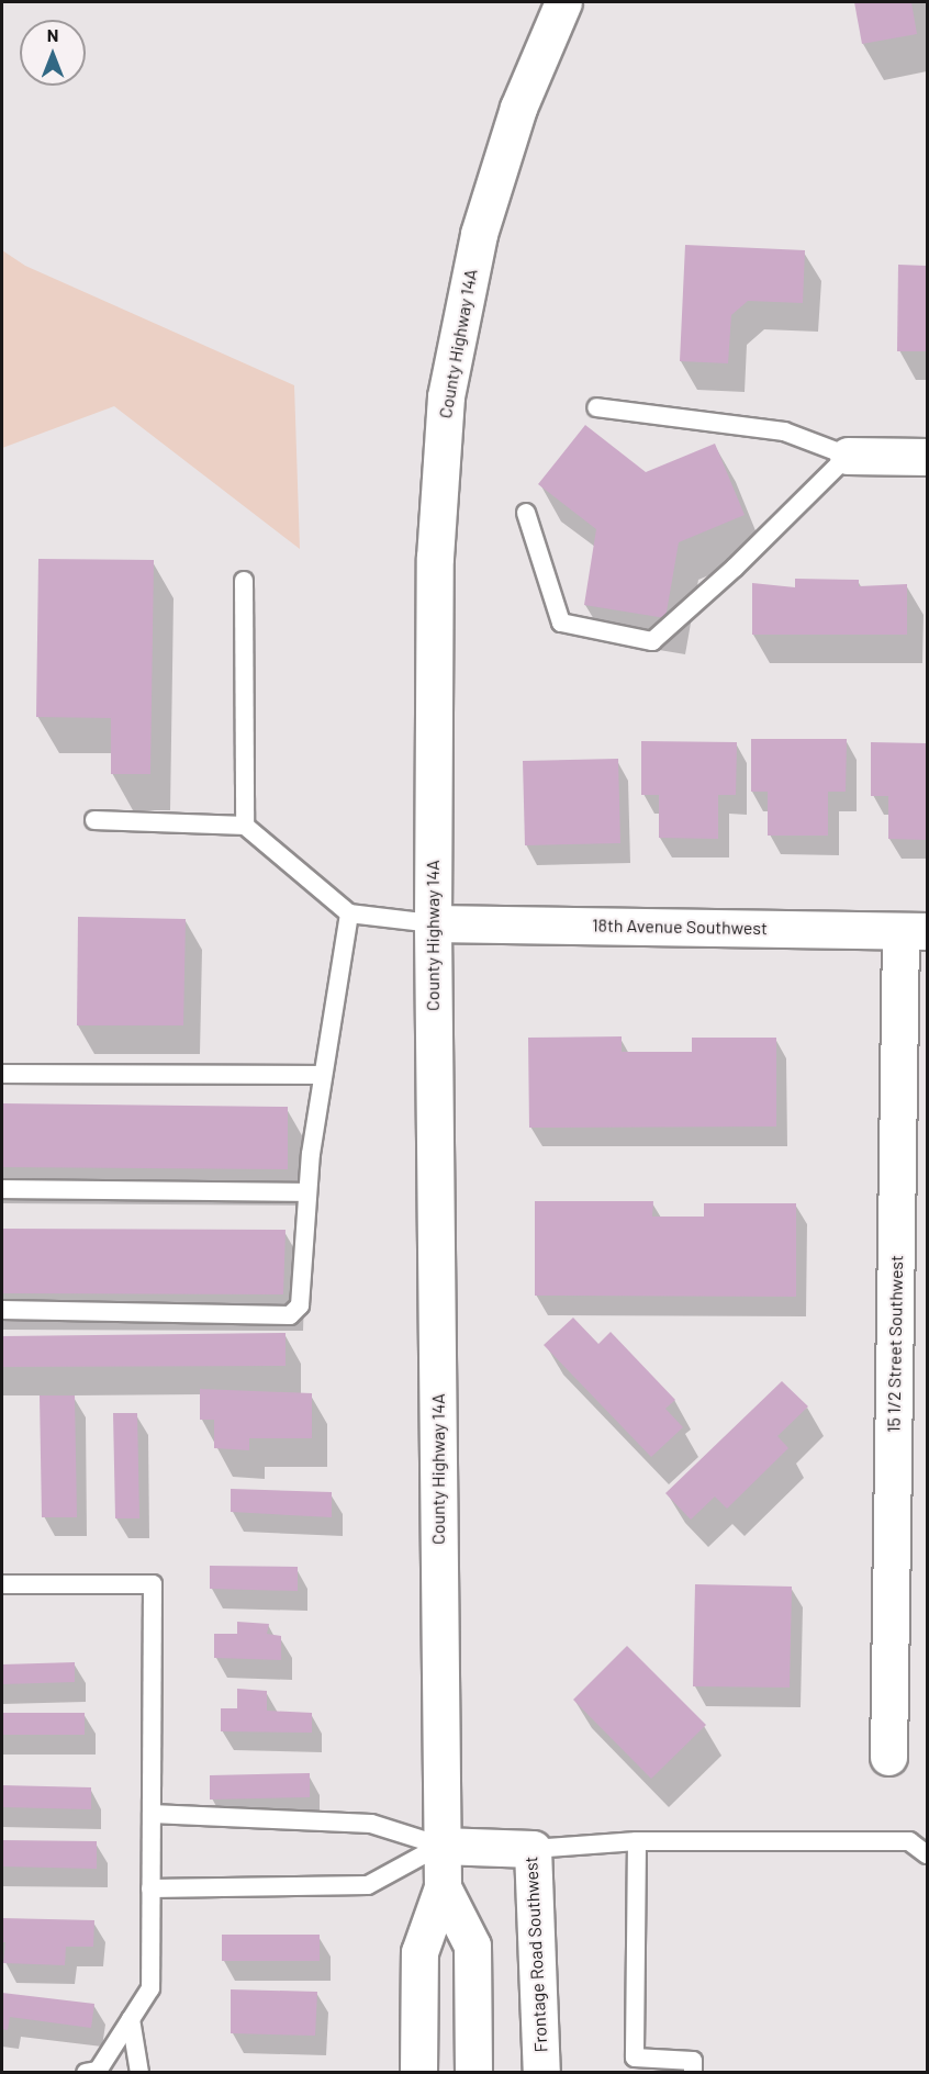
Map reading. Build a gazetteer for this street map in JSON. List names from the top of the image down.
{
  "streets": {
    "main road": [
      "County Highway 14A",
      "18th Avenue Southwest",
      "15 1/2 Street Southwest",
      "Frontage Road Southwest"
    ]
  },
  "crossings": [
    ["County Highway 14A", "18th Avenue Southwest"],
    ["County Highway 14A", "Frontage Road Southwest"],
    ["18th Avenue Southwest", "15 1/2 Street Southwest"]
  ],
  "north": "top"
}
